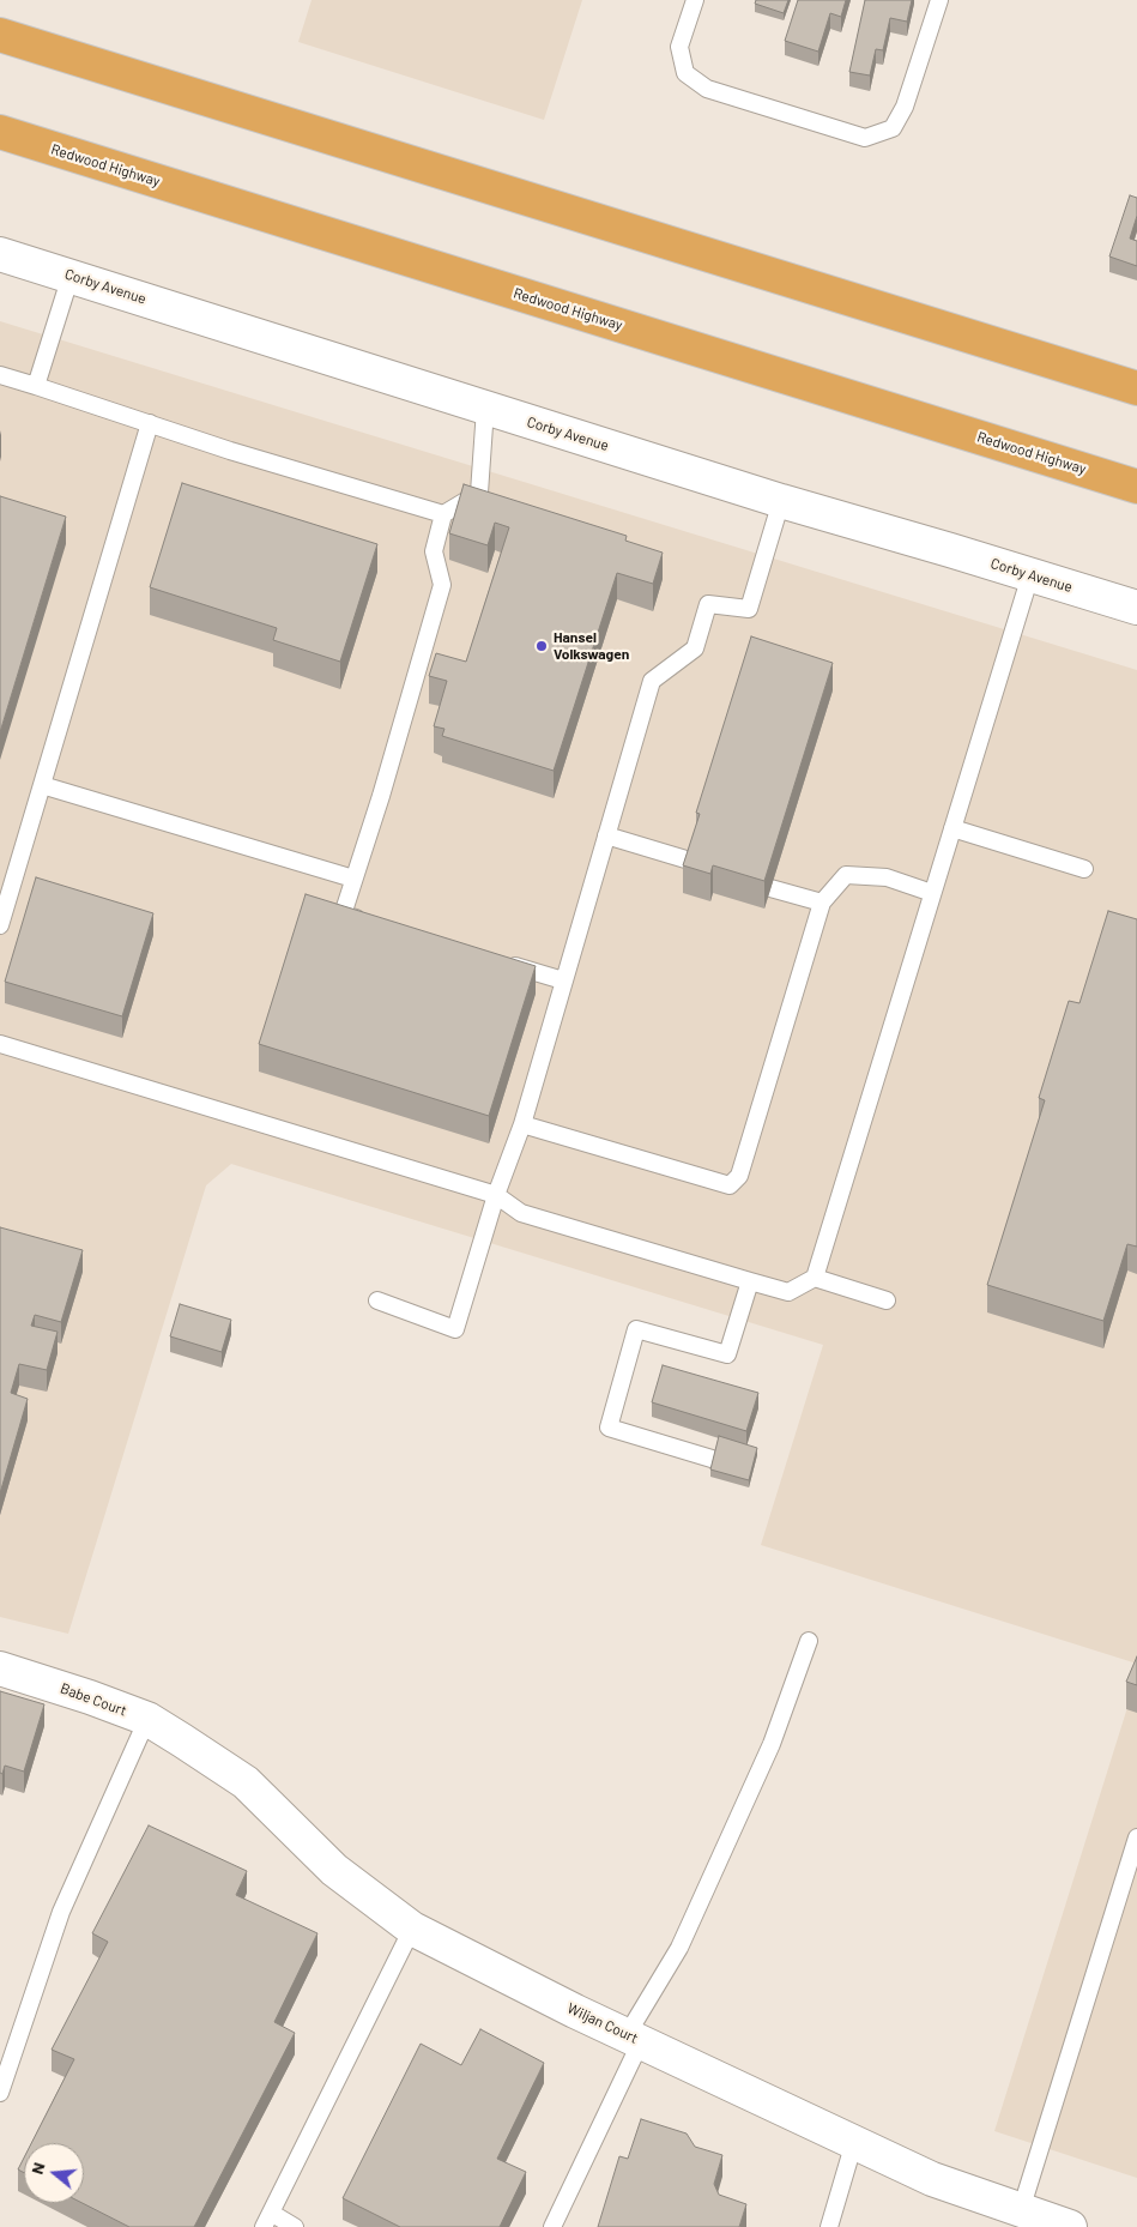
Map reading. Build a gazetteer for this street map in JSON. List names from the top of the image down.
{
  "streets": {
    "highway": ["Redwood Highway"],
    "street": ["Corby Avenue", "Babe Court", "Wiljan Court"]
  },
  "crossings": [
    ["Babe Court", "Wiljan Court"]
  ],
  "places": ["Hansel Volkswagen"],
  "north": "left"
}
